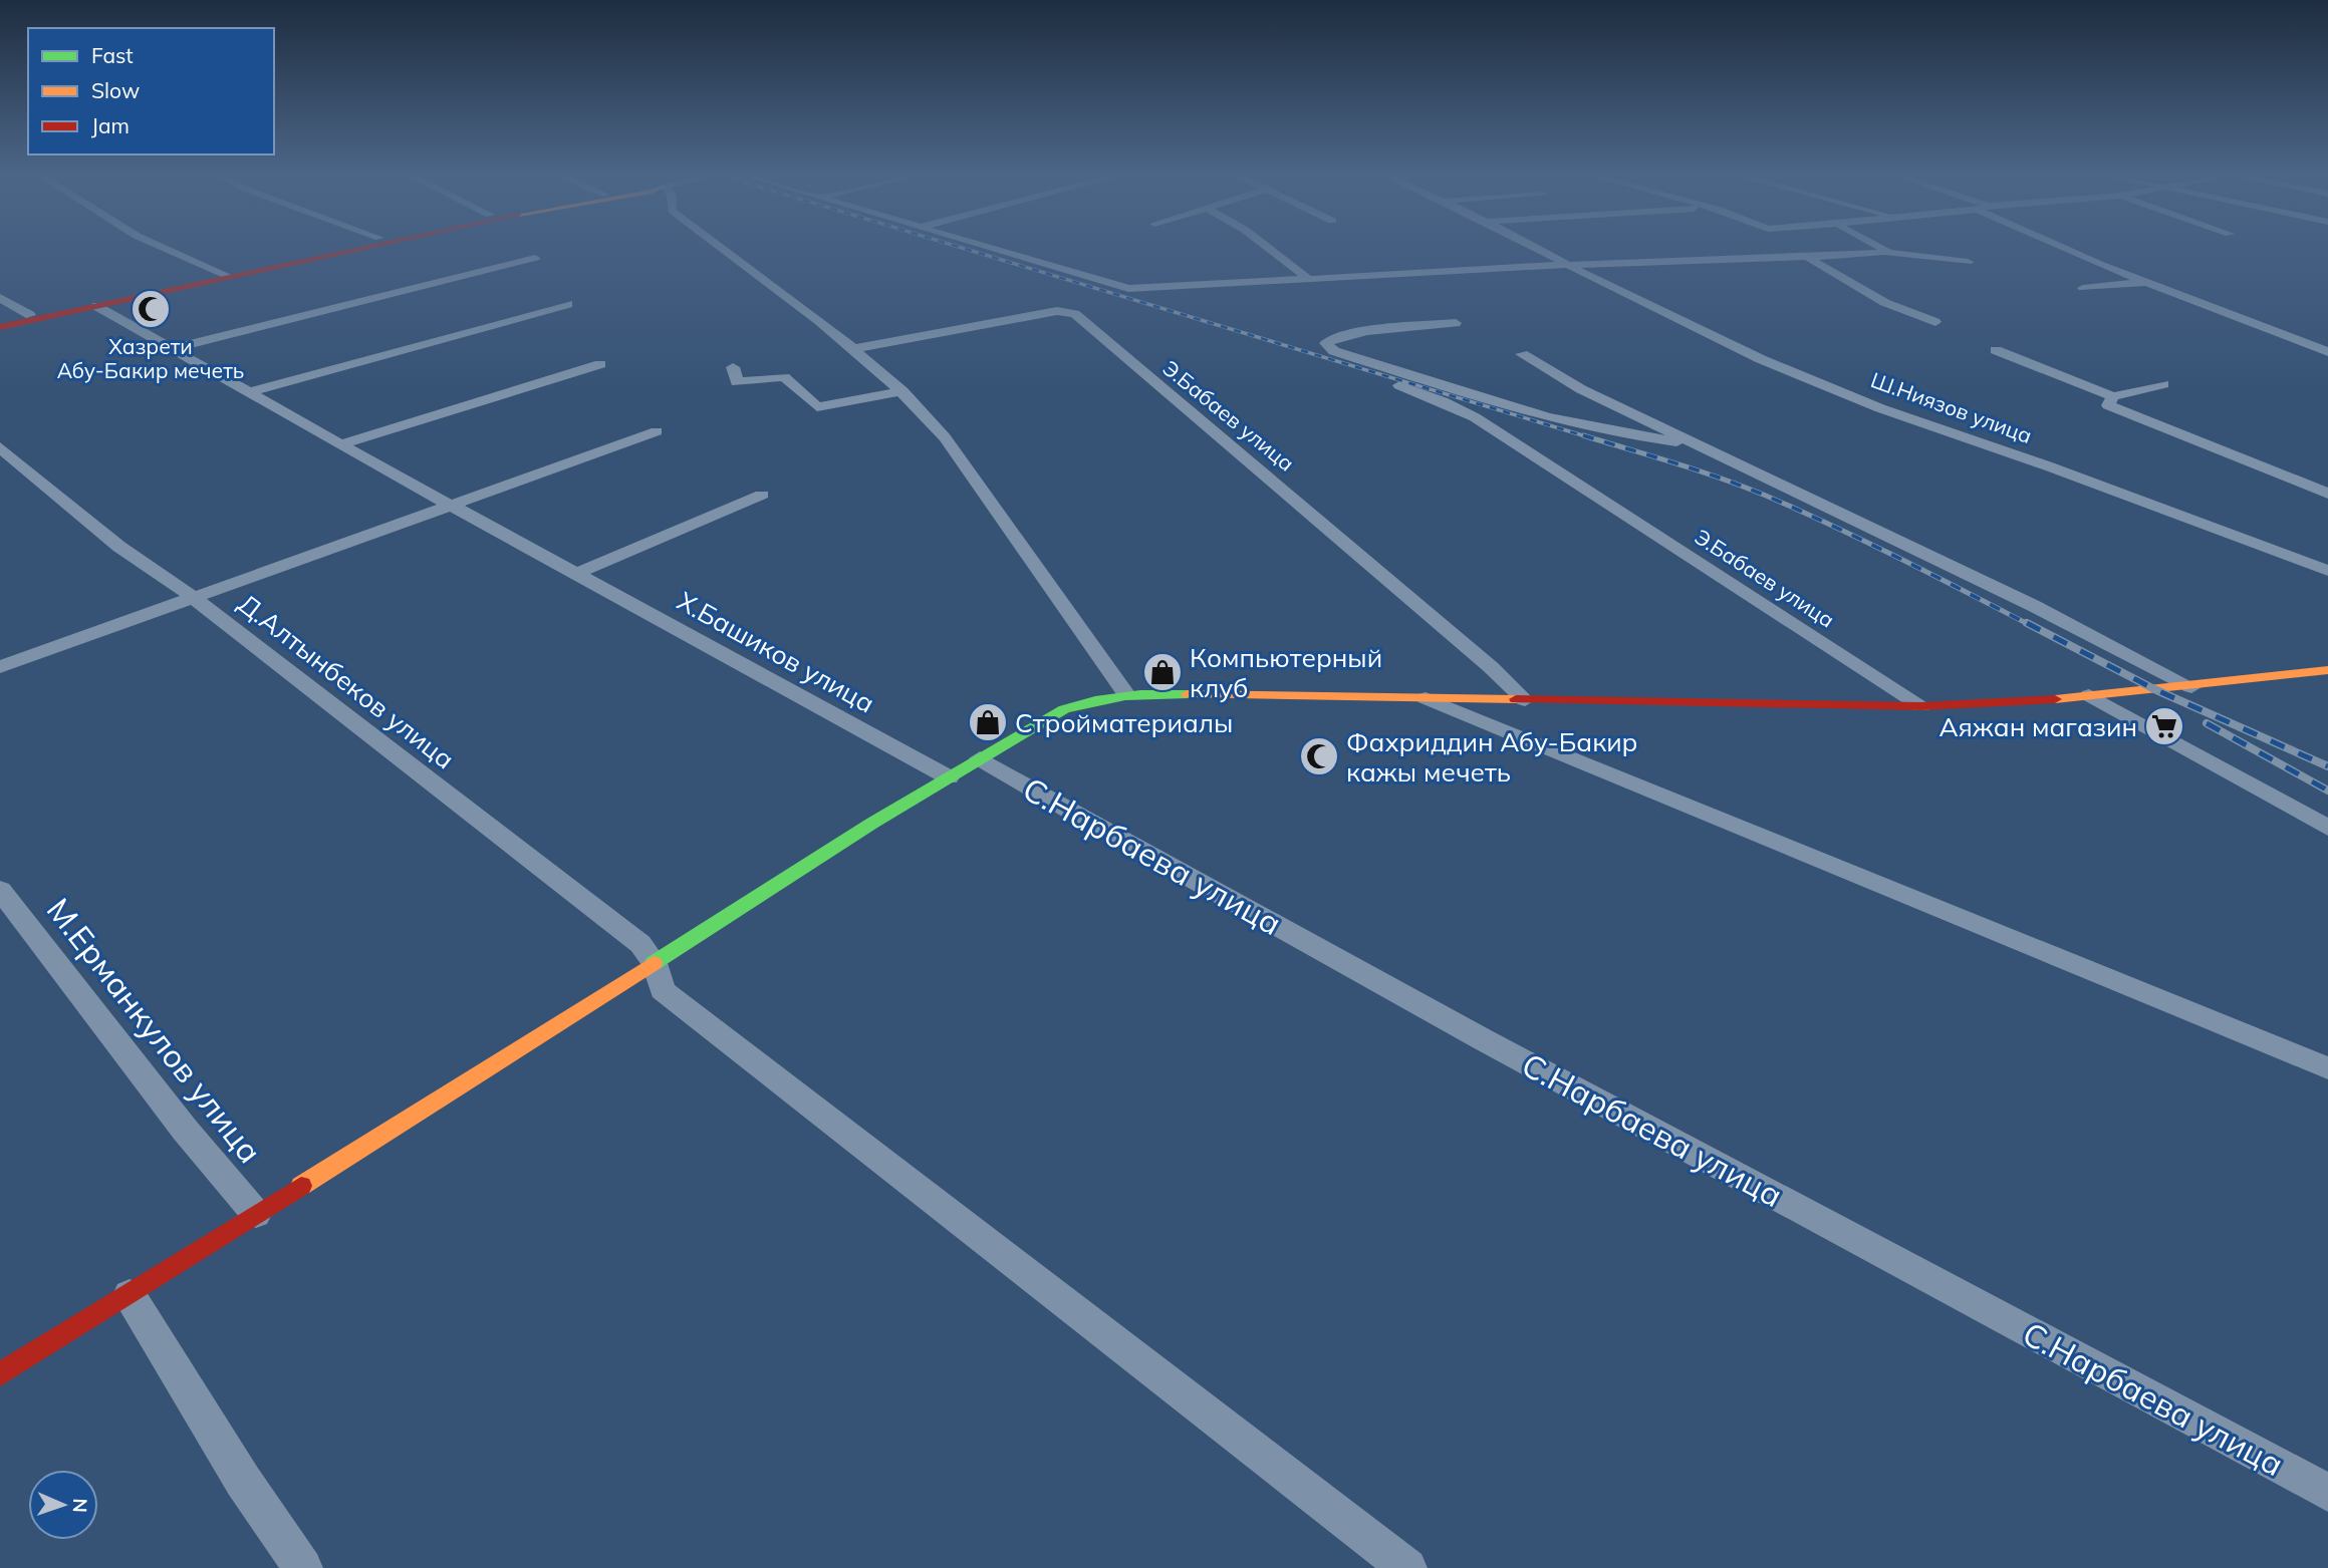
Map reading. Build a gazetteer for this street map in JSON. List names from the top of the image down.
{
  "streets": {
    "street": [
      "Ш.Ниязов улица",
      "Э.Бабаев улица",
      "Х.Башиков улица",
      "Д.Алтынбеков улица",
      "С.Нарбаева улица",
      "М.Ерманкулов улица"
    ]
  },
  "places": {
    "mosque": ["Хазрети Абу-Бакир мечеть", "Фахриддин Абу-Бакир кажы мечеть"],
    "shop": ["Компьютерный клуб", "Стройматериалы"],
    "supermarket": ["Аяжан магазин"]
  },
  "legend": ["Fast", "Slow", "Jam"],
  "north": "right"
}
